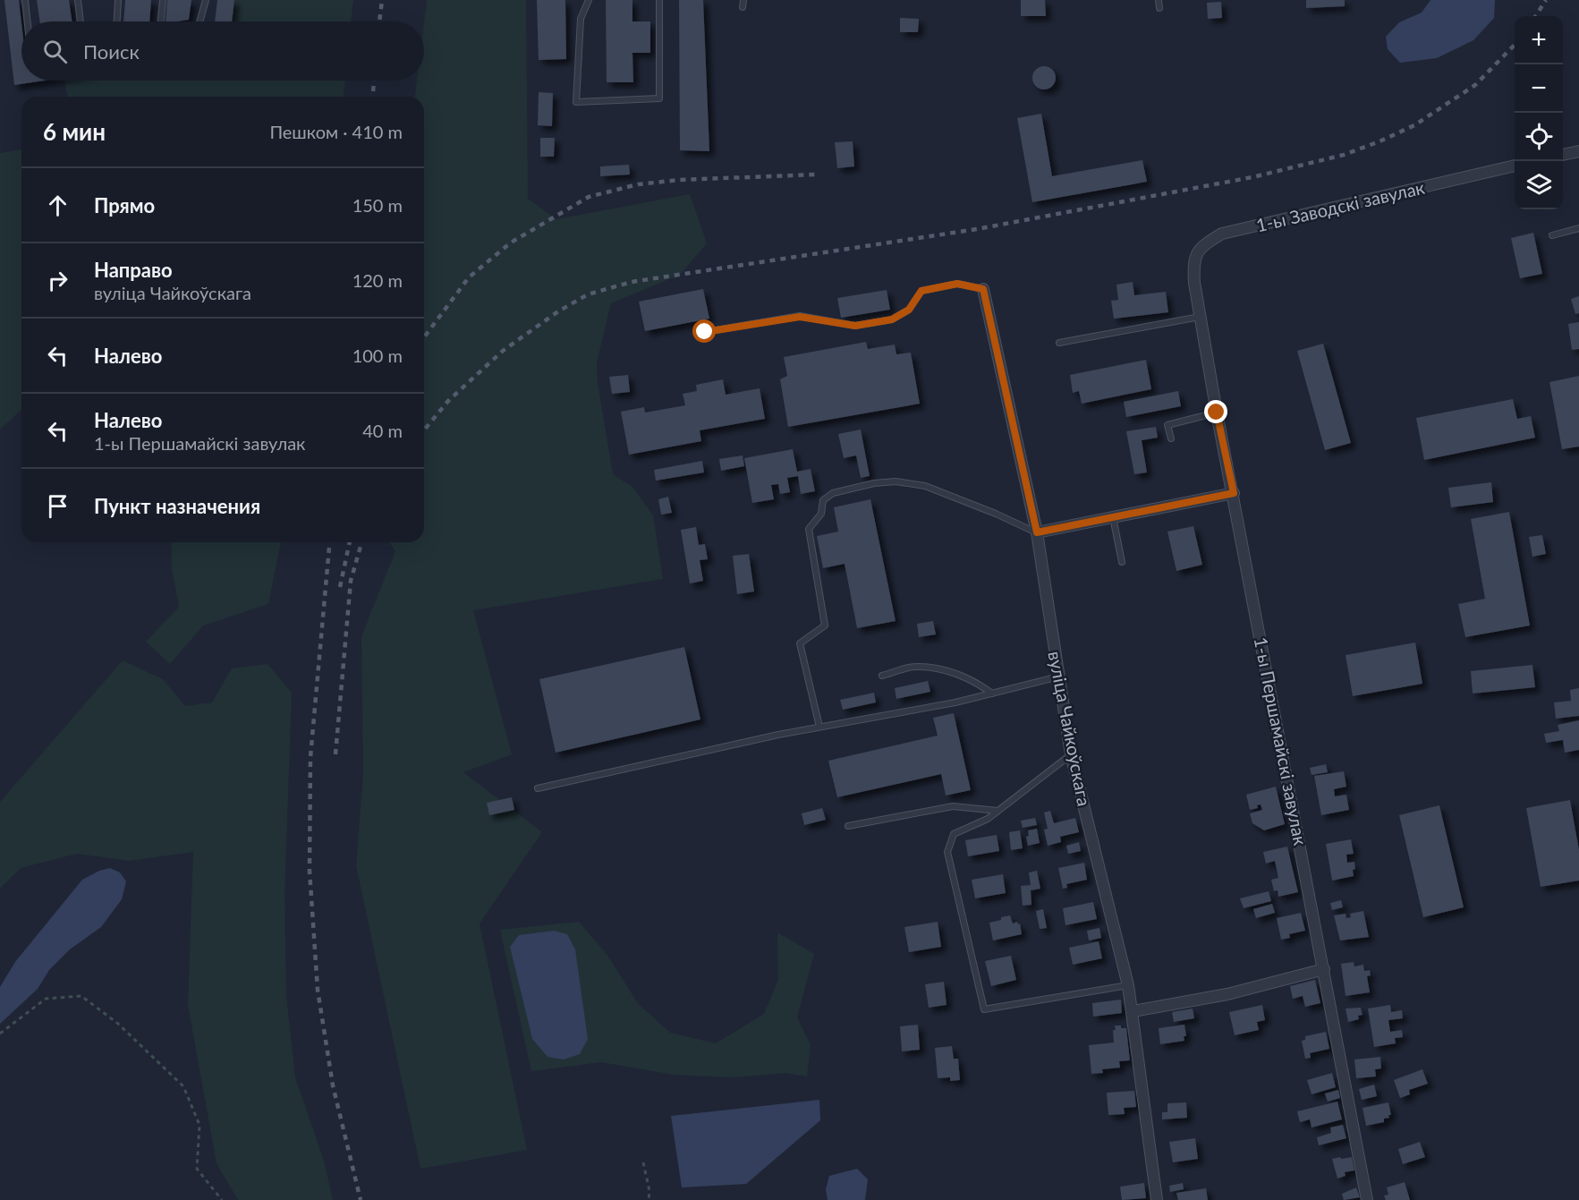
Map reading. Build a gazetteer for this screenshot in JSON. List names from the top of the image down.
{
  "streets": {
    "street": ["1-ы Заводскі завулак", "вуліца Чайкоўскага", "1-ы Першамайскі завулак"]
  },
  "crossings": [
    ["1-ы Заводскі завулак", "1-ы Першамайскі завулак"]
  ],
  "page": {
    "map_buttons": ["+", "−"],
    "search": "Поиск",
    "heading": ["6 мин", "Пешком · 410 m"],
    "list": [
      ["Прямо", "150 m"],
      ["Направо", "вуліца Чайкоўскага", "120 m"],
      ["Налево", "100 m"],
      ["Налево", "1-ы Першамайскі завулак", "40 m"],
      "Пункт назначения"
    ]
  }
}
